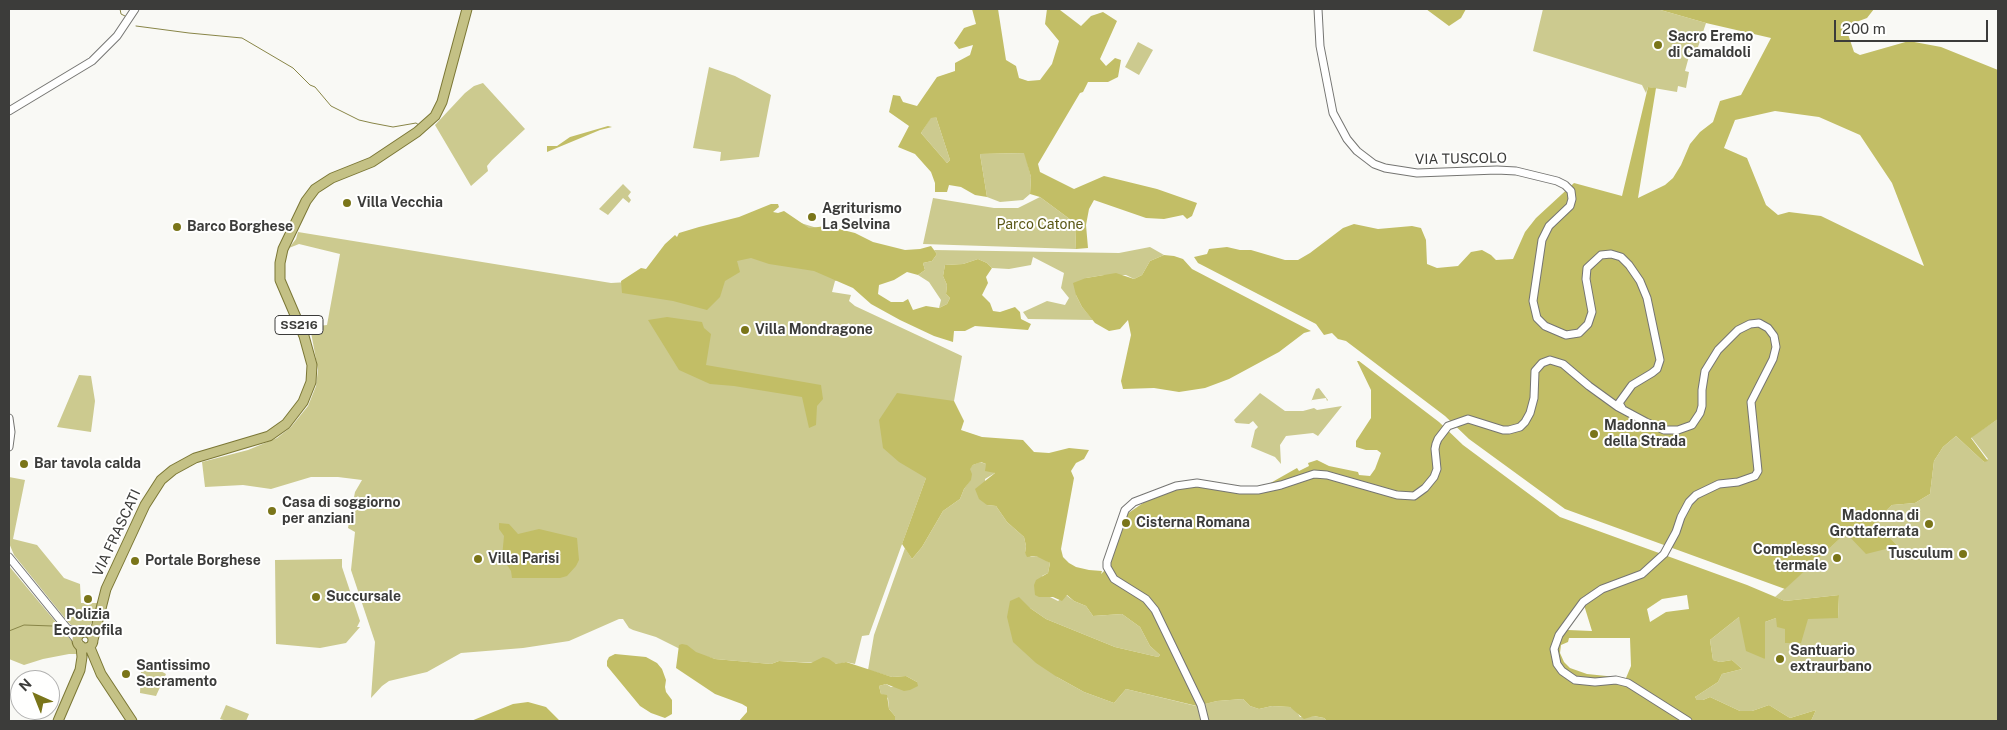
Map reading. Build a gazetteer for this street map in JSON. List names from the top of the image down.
{
  "streets": {
    "main road": ["SS216", "VIA FRASCATI"],
    "street": ["VIA TUSCOLO"]
  },
  "crossings": [
    ["SS216", "VIA FRASCATI"]
  ],
  "parks": ["Parco Catone"],
  "places": [
    "Sacro Eremo di Camaldoli",
    "Villa Vecchia",
    "Agriturismo La Selvina",
    "Barco Borghese",
    "Villa Mondragone",
    "Madonna della Strada",
    "Bar tavola calda",
    "Casa di soggiorno per anziani",
    "Cisterna Romana",
    "Madonna di Grottaferrata",
    "Tusculum",
    "Complesso termale",
    "Villa Parisi",
    "Portale Borghese",
    "Succursale",
    "Polizia Ecozoofila",
    "Santuario extraurbano",
    "Santissimo Sacramento"
  ],
  "scale_bar": "200 m",
  "north": "top left"
}
